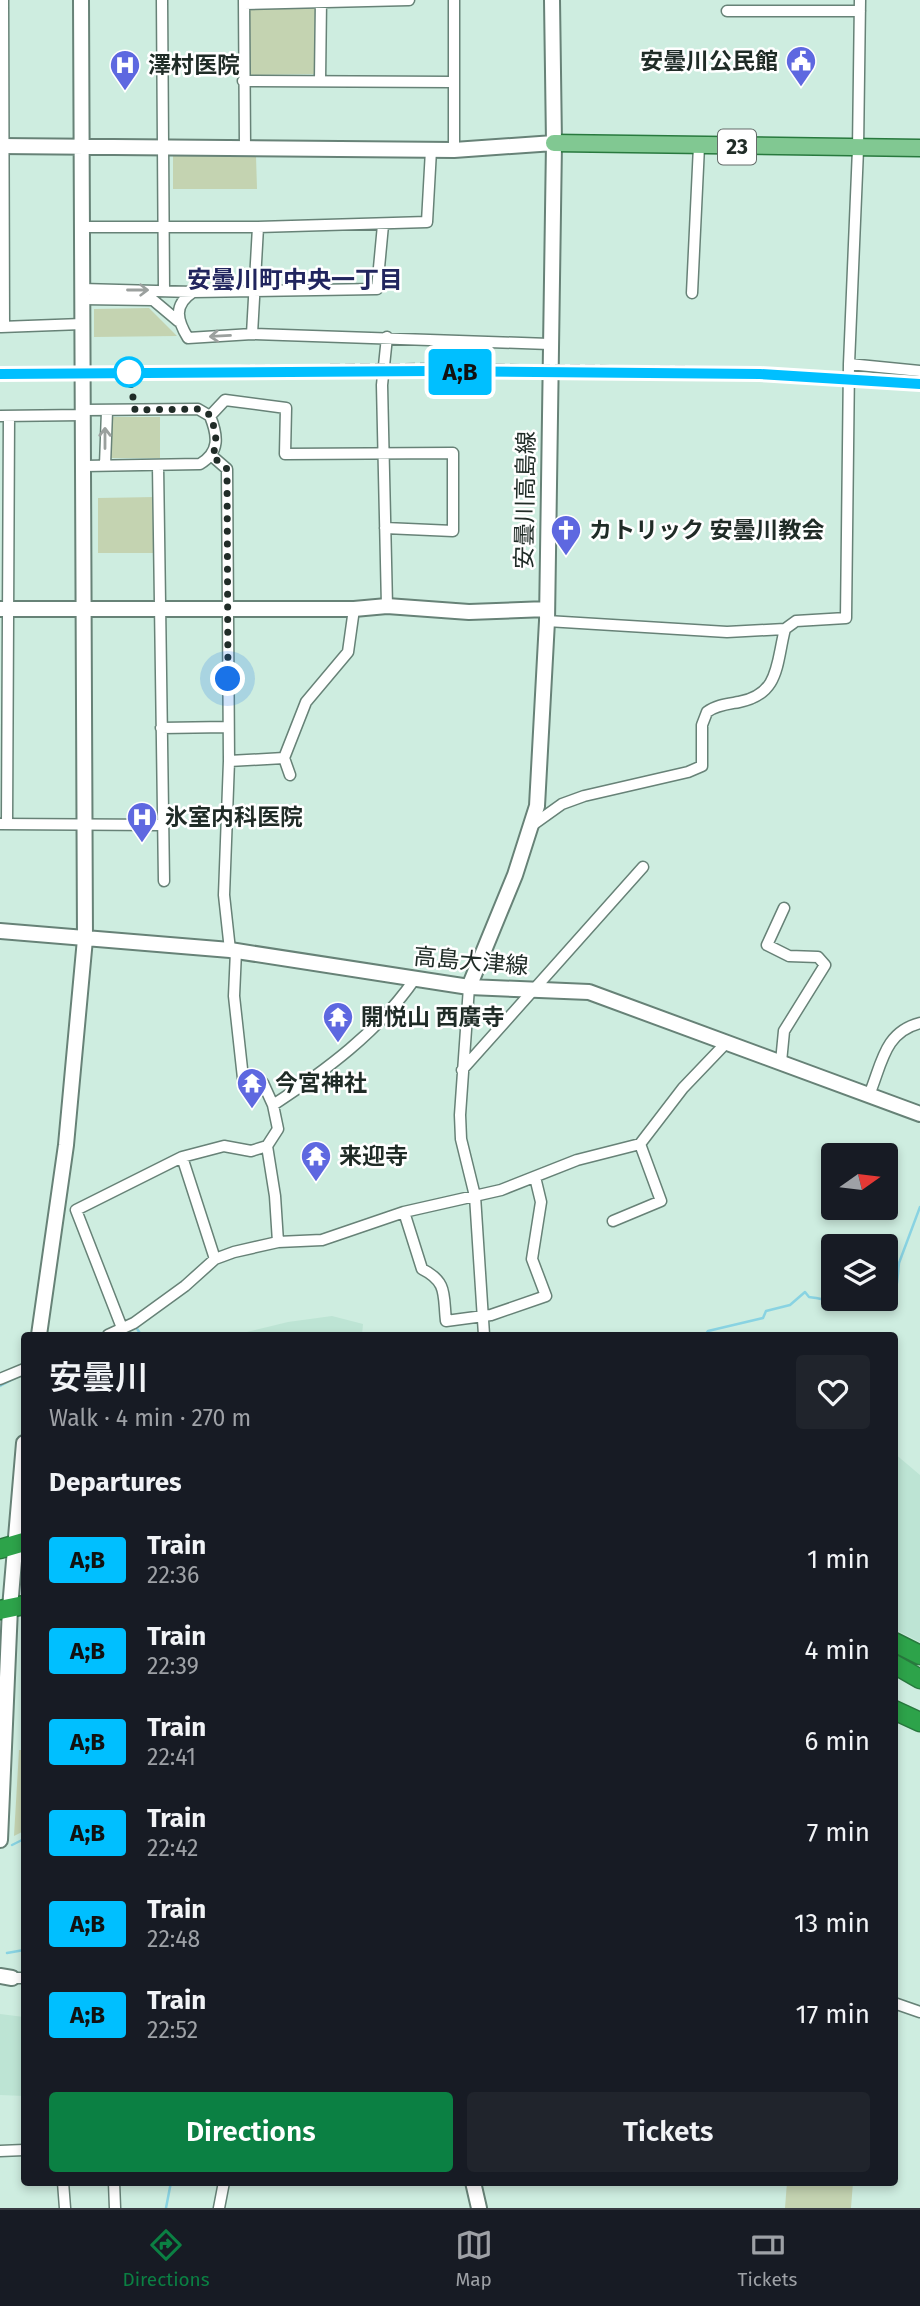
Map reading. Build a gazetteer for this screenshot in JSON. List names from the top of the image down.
{
  "streets": {
    "main road": ["23"],
    "street": ["安曇川高島線", "高島大津線"]
  },
  "crossings": [
    ["23", "安曇川高島線"],
    ["安曇川高島線", "高島大津線"]
  ],
  "districts": ["安曇川町中央一丁目"],
  "places": {
    "public building": ["安曇川公民館"],
    "hospital": ["澤村医院", "氷室内科医院"],
    "church": ["カトリック 安曇川教会"],
    "temple": ["開悦山 西廣寺", "今宮神社", "来迎寺"]
  },
  "north": "right",
  "page": {
    "on_map": "A;B",
    "heading": [
      ["安曇川", "Walk · 4 min · 270 m"],
      "Departures"
    ],
    "list": [
      {
        "mark": "A;B",
        "name": "Train",
        "note": "22:36",
        "value": "1 min"
      },
      {
        "mark": "A;B",
        "name": "Train",
        "note": "22:39",
        "value": "4 min"
      },
      {
        "mark": "A;B",
        "name": "Train",
        "note": "22:41",
        "value": "6 min"
      },
      {
        "mark": "A;B",
        "name": "Train",
        "note": "22:42",
        "value": "7 min"
      },
      {
        "mark": "A;B",
        "name": "Train",
        "note": "22:48",
        "value": "13 min"
      },
      {
        "mark": "A;B",
        "name": "Train",
        "note": "22:52",
        "value": "17 min"
      }
    ],
    "buttons": ["Directions", "Tickets"],
    "tabs": ["Directions", "Map", "Tickets"]
  }
}
